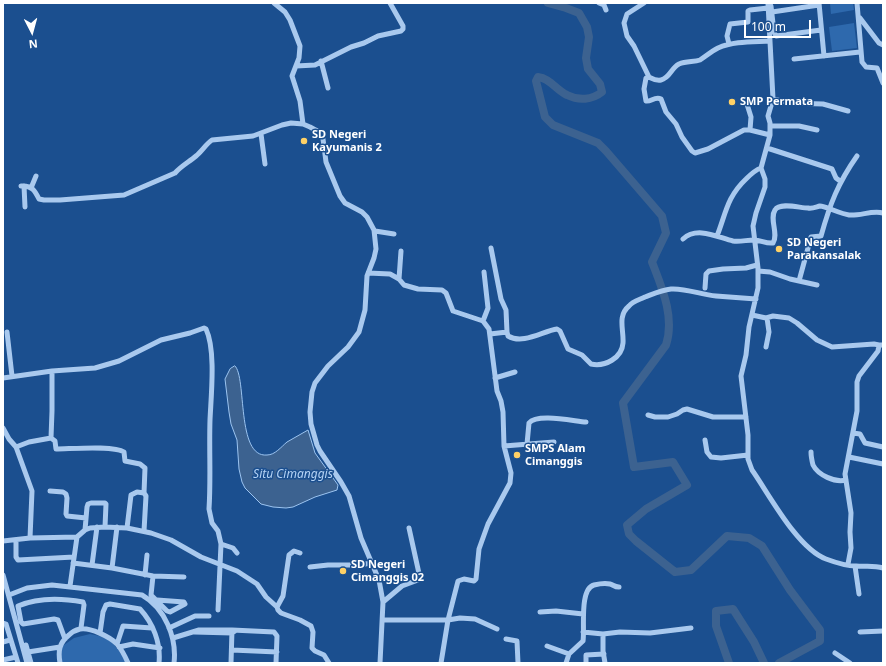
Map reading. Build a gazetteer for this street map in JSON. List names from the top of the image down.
{
  "water": ["Situ Cimanggis"],
  "places": [
    "SMP Permata",
    "SD Negeri Kayumanis 2",
    "SD Negeri Parakansalak",
    "SMPS Alam Cimanggis",
    "SD Negeri Cimanggis 02"
  ],
  "scale_bar": "100 m",
  "north": "bottom"
}
